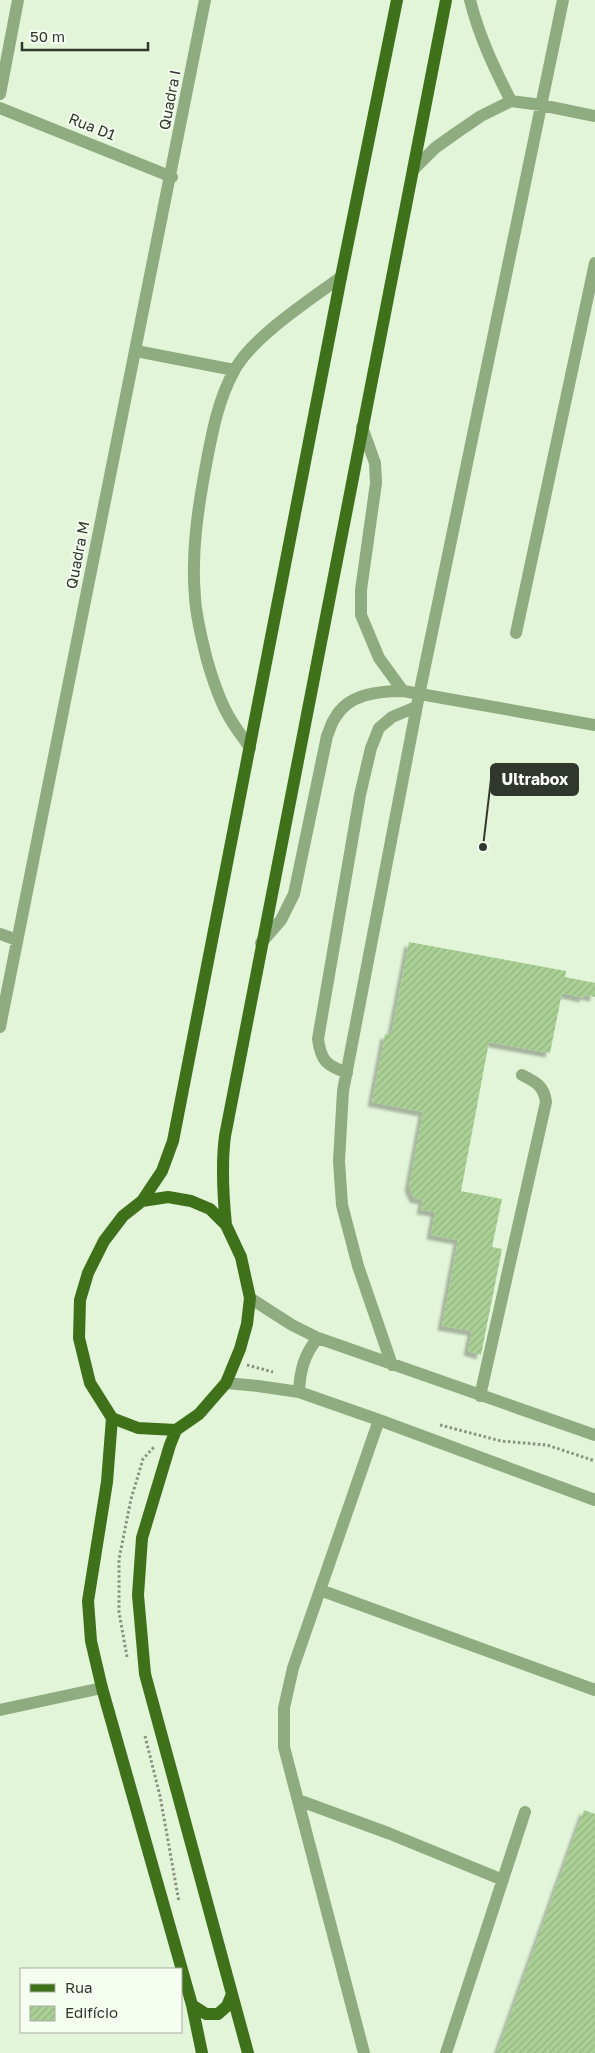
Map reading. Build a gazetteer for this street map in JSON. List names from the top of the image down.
{
  "streets": {
    "street": ["Quadra I", "Rua D1", "Quadra M"]
  },
  "crossings": [
    ["Quadra I", "Rua D1"],
    ["Quadra I", "Quadra M"],
    ["Rua D1", "Quadra M"]
  ],
  "places": ["Ultrabox"],
  "legend": ["Rua", "Edifício"],
  "scale_bar": "50 m"
}
